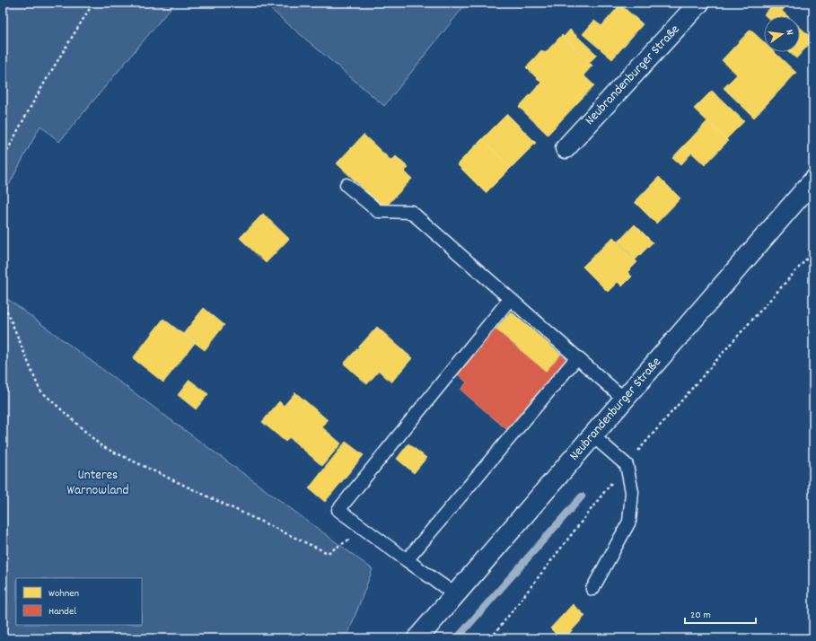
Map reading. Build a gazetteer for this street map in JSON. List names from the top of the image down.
{
  "streets": {
    "main road": ["Neubrandenburger Straße"]
  },
  "parks": ["Unteres Warnowland"],
  "legend": ["Wohnen", "Handel"],
  "scale_bar": "20 m",
  "north": "right"
}
